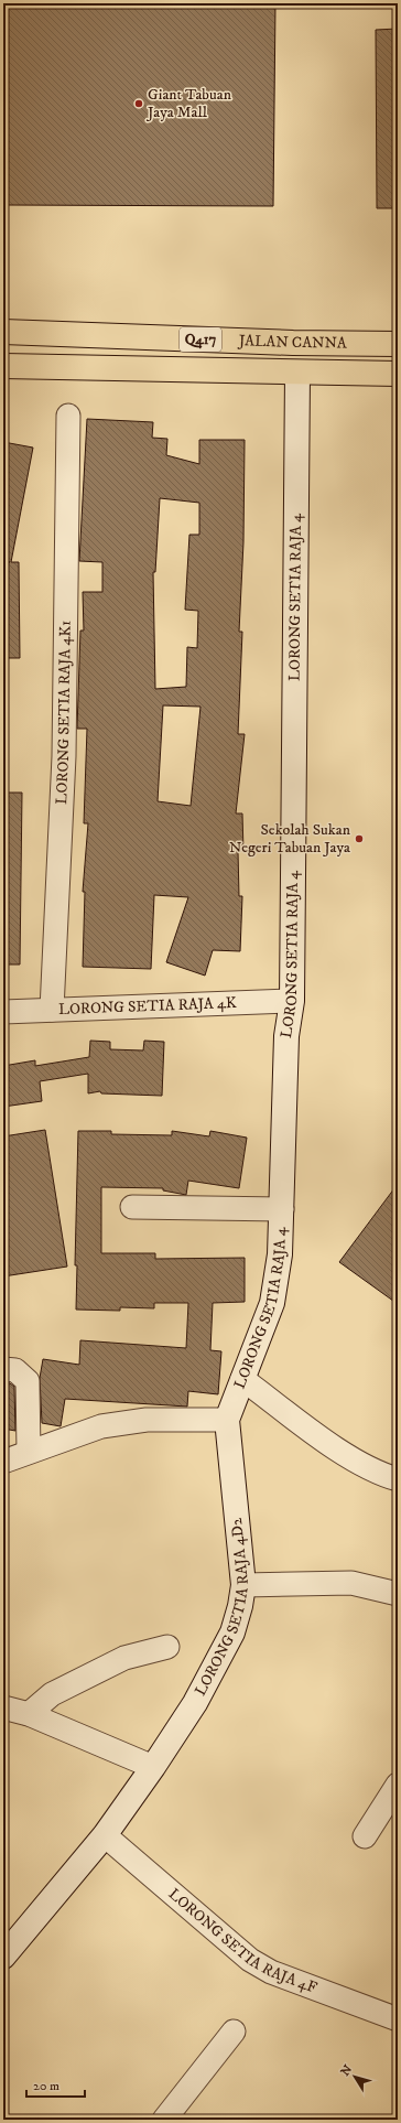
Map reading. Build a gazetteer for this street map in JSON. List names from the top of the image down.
{
  "streets": {
    "highway": ["Q417", "JALAN CANNA"],
    "street": [
      "LORONG SETIA RAJA 4",
      "LORONG SETIA RAJA 4K1",
      "LORONG SETIA RAJA 4K",
      "LORONG SETIA RAJA 4D2",
      "LORONG SETIA RAJA 4F"
    ]
  },
  "crossings": [
    ["JALAN CANNA", "LORONG SETIA RAJA 4"],
    ["LORONG SETIA RAJA 4", "LORONG SETIA RAJA 4K"],
    ["LORONG SETIA RAJA 4", "LORONG SETIA RAJA 4D2"],
    ["LORONG SETIA RAJA 4K1", "LORONG SETIA RAJA 4K"],
    ["LORONG SETIA RAJA 4D2", "LORONG SETIA RAJA 4F"]
  ],
  "places": ["Giant Tabuan Jaya Mall", "Sekolah Sukan Negeri Tabuan Jaya"],
  "scale_bar": "20 m",
  "north": "top left"
}
